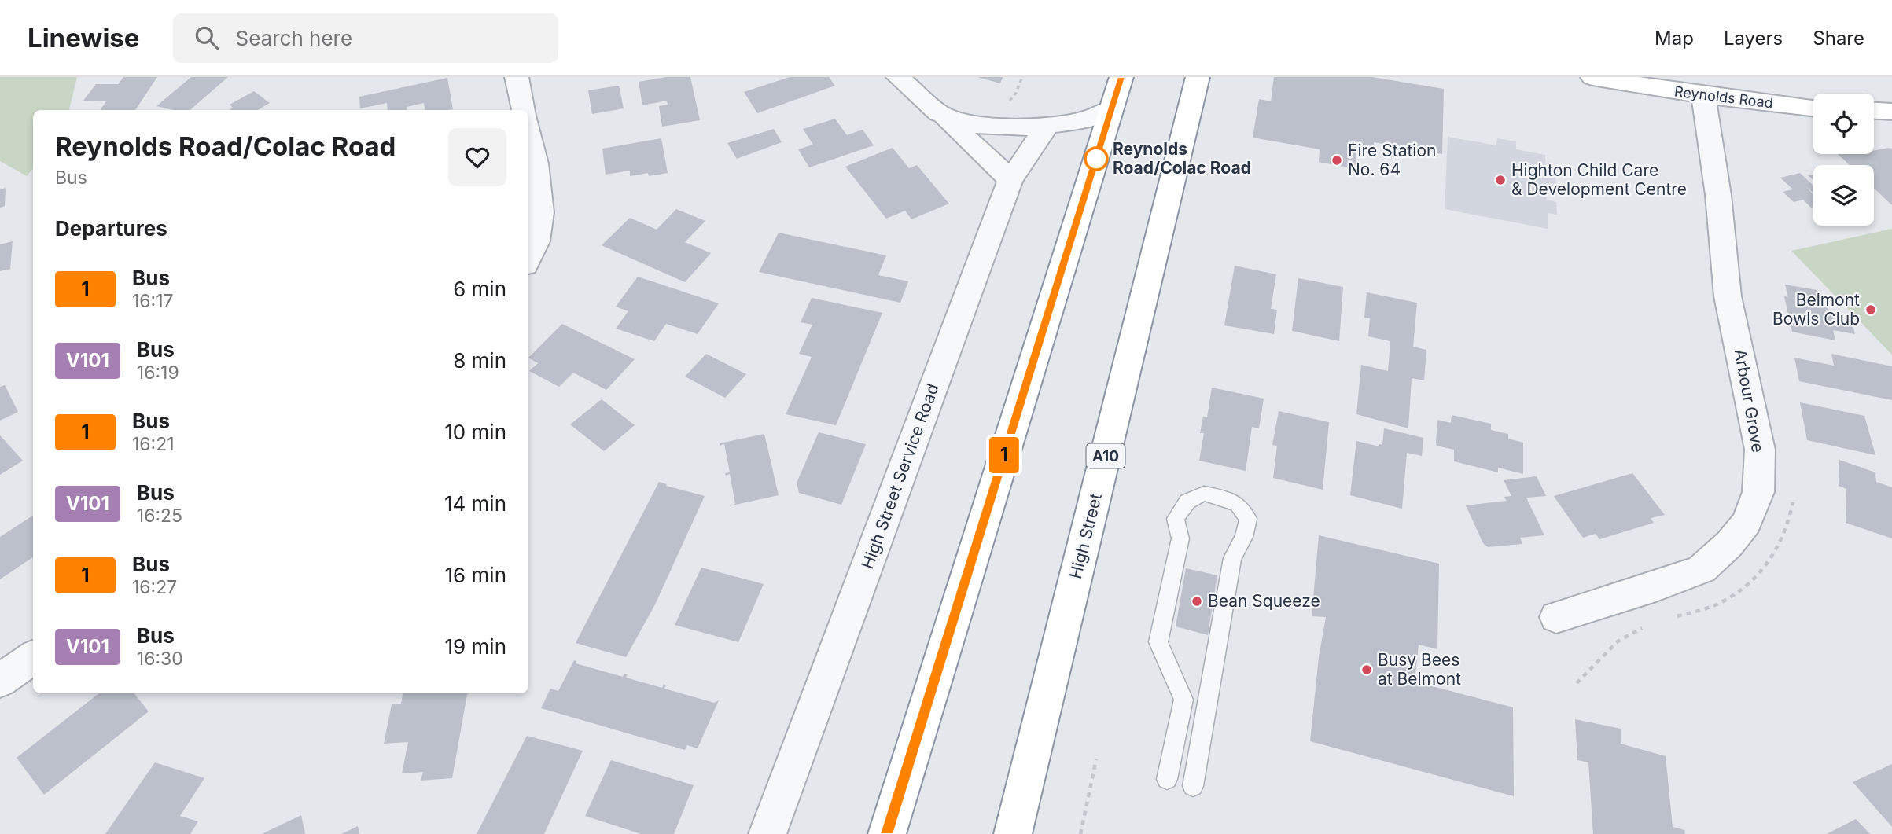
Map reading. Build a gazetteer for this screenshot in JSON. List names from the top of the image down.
{
  "streets": {
    "main road": ["Reynolds Road", "A10", "High Street"],
    "street": ["Arbour Grove", "High Street Service Road"]
  },
  "crossings": [
    ["Reynolds Road", "Arbour Grove"]
  ],
  "places": [
    "Reynolds Road/Colac Road",
    "Fire Station No. 64",
    "Highton Child Care & Development Centre",
    "Belmont Bowls Club",
    "Bean Squeeze",
    "Busy Bees at Belmont"
  ],
  "lines": ["bus line 1"],
  "page": {
    "header": "Linewise",
    "search": "Search here",
    "nav": ["Map", "Layers", "Share"],
    "on_map": "1",
    "heading": [
      ["Reynolds Road/Colac Road", "Bus"],
      "Departures"
    ],
    "list": [
      {
        "mark": "1",
        "name": "Bus",
        "note": "16:17",
        "value": "6 min"
      },
      {
        "mark": "V101",
        "name": "Bus",
        "note": "16:19",
        "value": "8 min"
      },
      {
        "mark": "1",
        "name": "Bus",
        "note": "16:21",
        "value": "10 min"
      },
      {
        "mark": "V101",
        "name": "Bus",
        "note": "16:25",
        "value": "14 min"
      },
      {
        "mark": "1",
        "name": "Bus",
        "note": "16:27",
        "value": "16 min"
      },
      {
        "mark": "V101",
        "name": "Bus",
        "note": "16:30",
        "value": "19 min"
      }
    ]
  }
}
